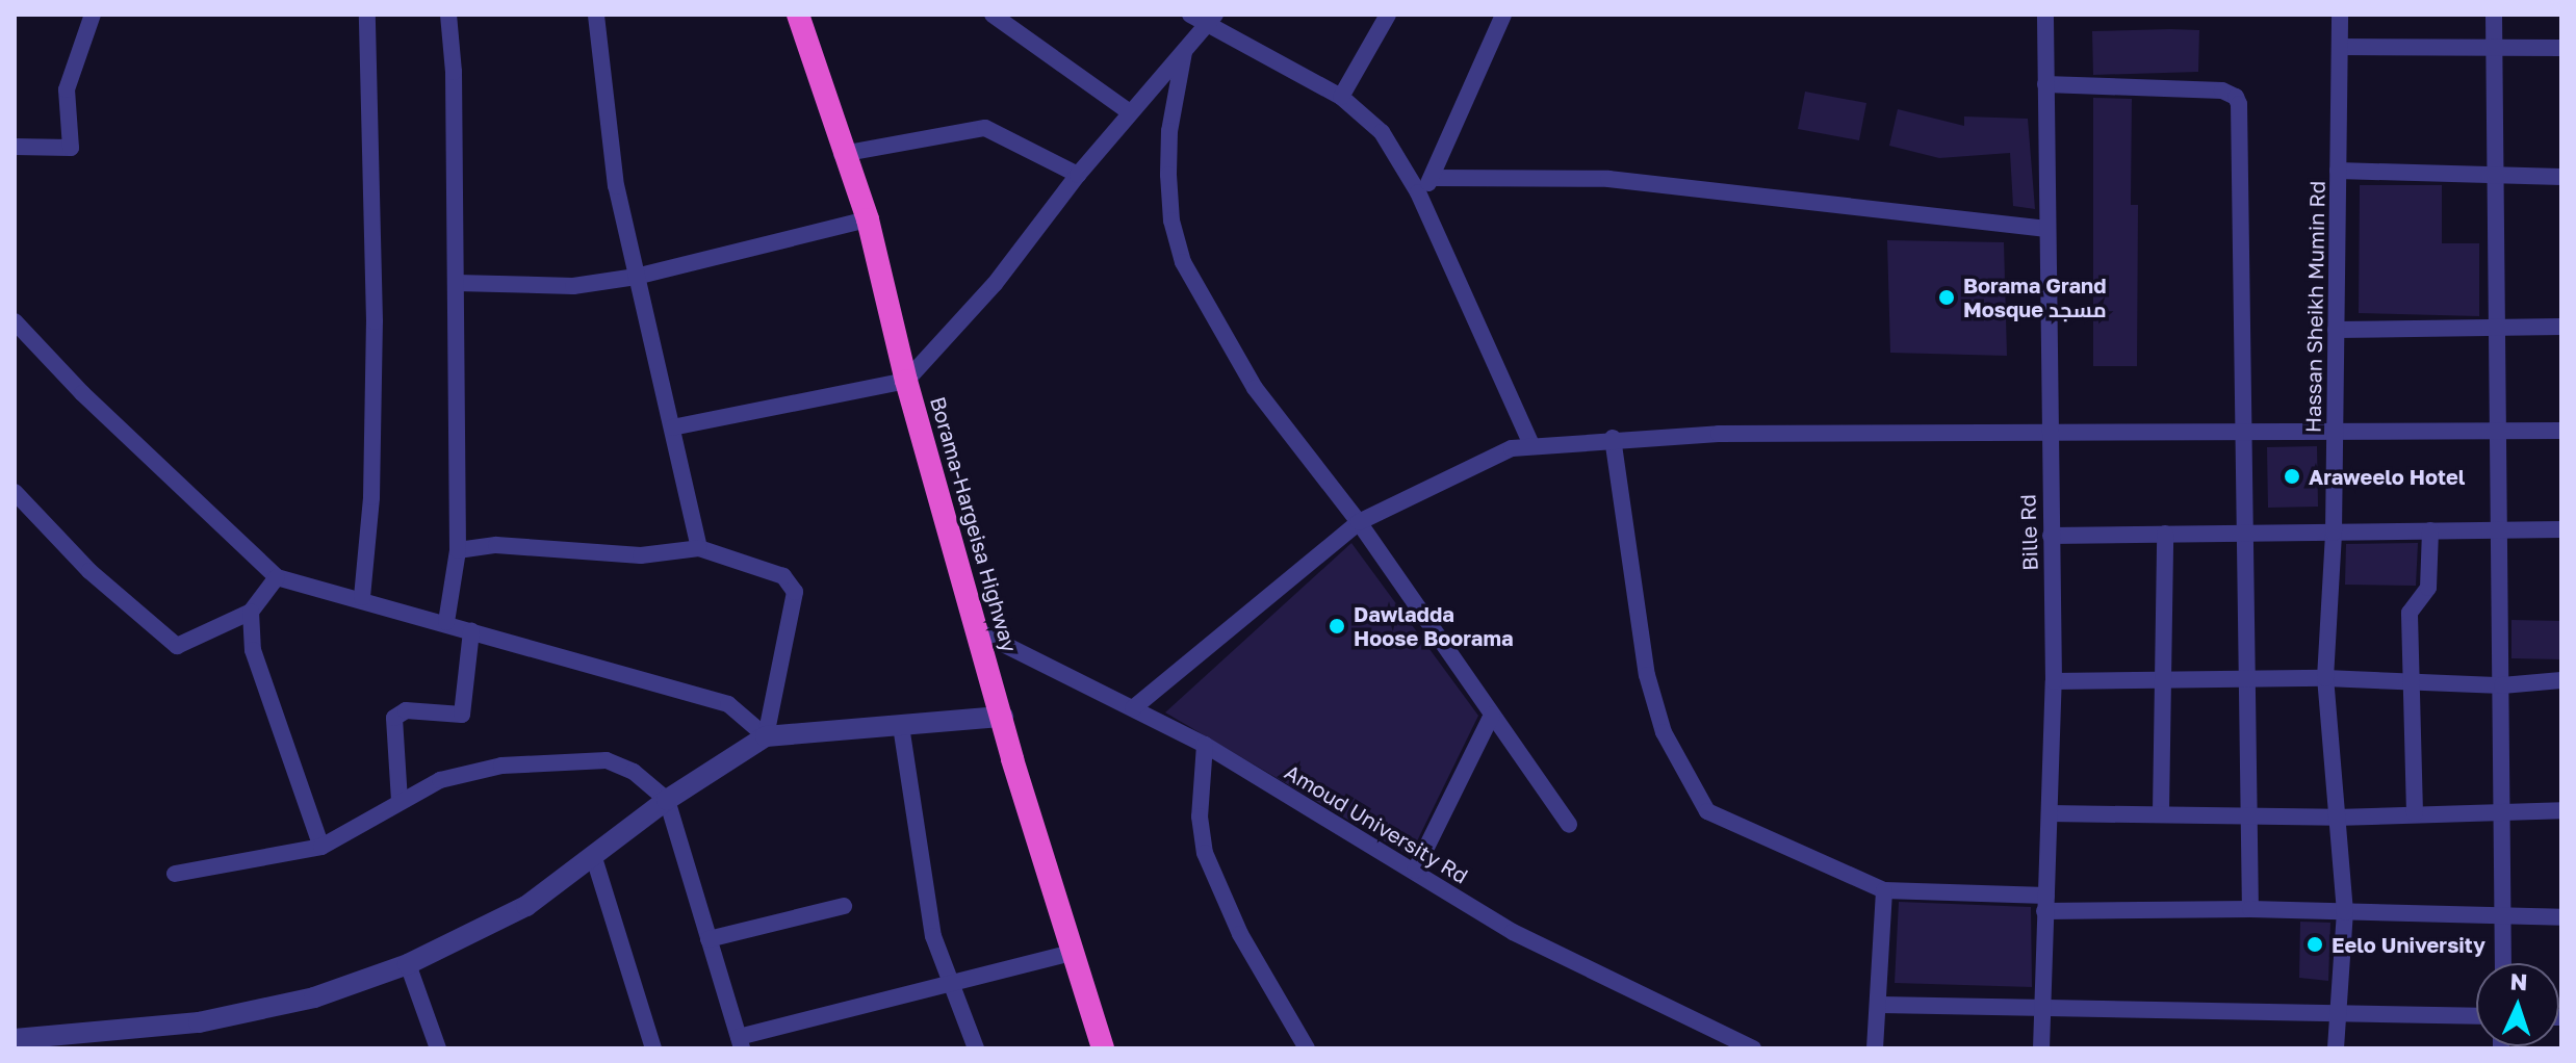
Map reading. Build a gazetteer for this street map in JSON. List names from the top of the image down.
{
  "streets": {
    "highway": ["Borama-Hargeisa Highway"],
    "street": ["Hassan Sheikh Mumin Rd", "Bille Rd", "Amoud University Rd"]
  },
  "crossings": [
    ["Borama-Hargeisa Highway", "Amoud University Rd"]
  ],
  "places": [
    "Borama Grand Mosque مسجد",
    "Araweelo Hotel",
    "Dawladda Hoose Boorama",
    "Eelo University"
  ],
  "north": "top"
}
